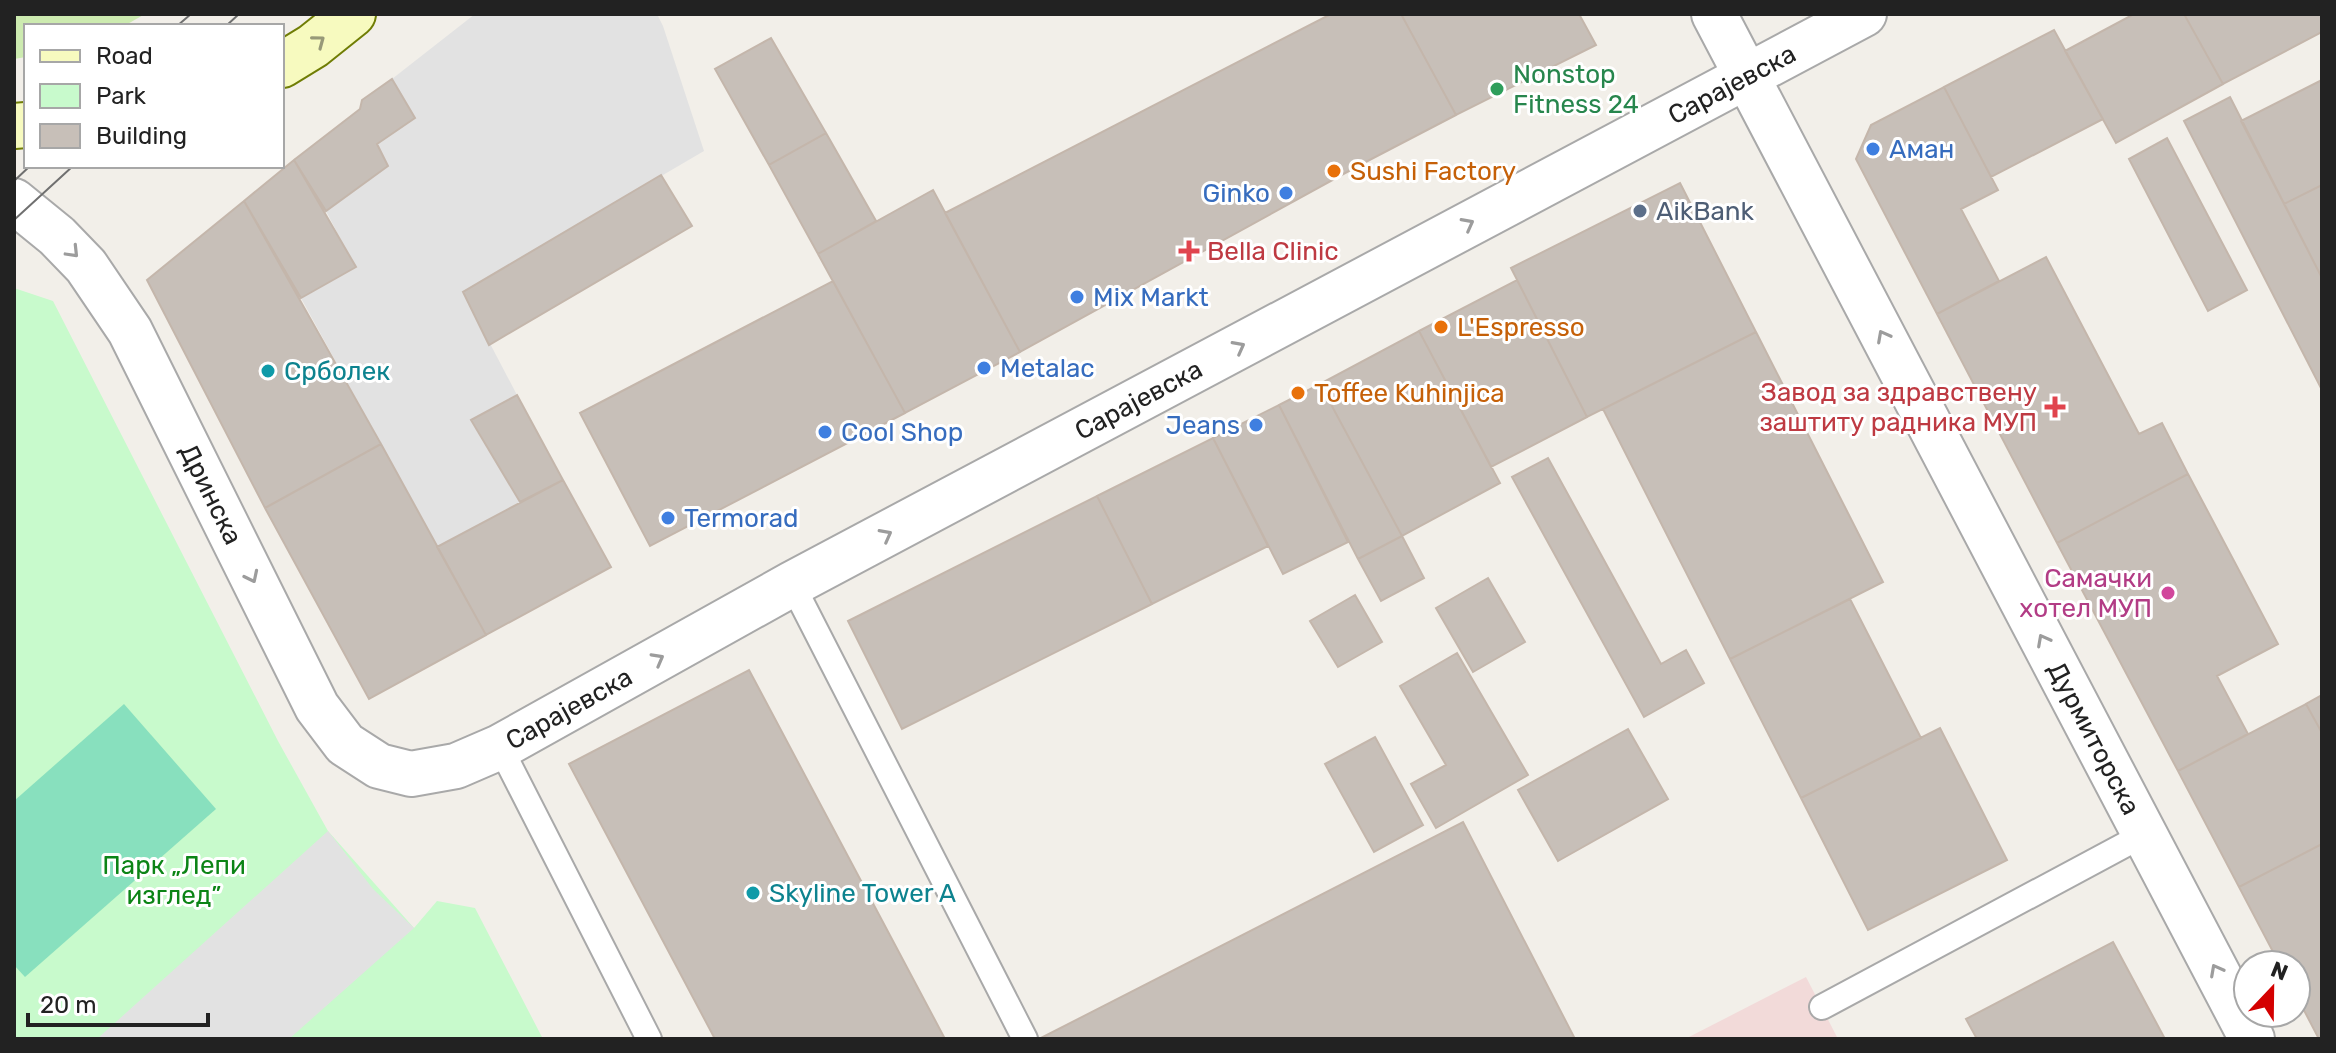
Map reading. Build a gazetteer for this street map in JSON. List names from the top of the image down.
{
  "streets": {
    "street": ["Сарајевска", "Дринска", "Дурмиторска"]
  },
  "crossings": [
    ["Сарајевска", "Дринска"],
    ["Сарајевска", "Дурмиторска"]
  ],
  "one_way": ["Сарајевска", "Дринска", "Дурмиторска"],
  "parks": ["Парк „Лепи изглед”"],
  "places": {
    "other": [
      "Nonstop Fitness 24",
      "Аман",
      "Sushi Factory",
      "Ginko",
      "AikBank",
      "Mix Markt",
      "L'Espresso",
      "Metalac",
      "Срболек",
      "Toffee Kuhinjica",
      "Jeans",
      "Cool Shop",
      "Termorad",
      "Самачки хотел МУП",
      "Skyline Tower A"
    ],
    "health": ["Bella Clinic", "Завод за здравствену заштиту радника МУП"]
  },
  "legend": ["Road", "Park", "Building"],
  "scale_bar": "20 m",
  "north": "top"
}
